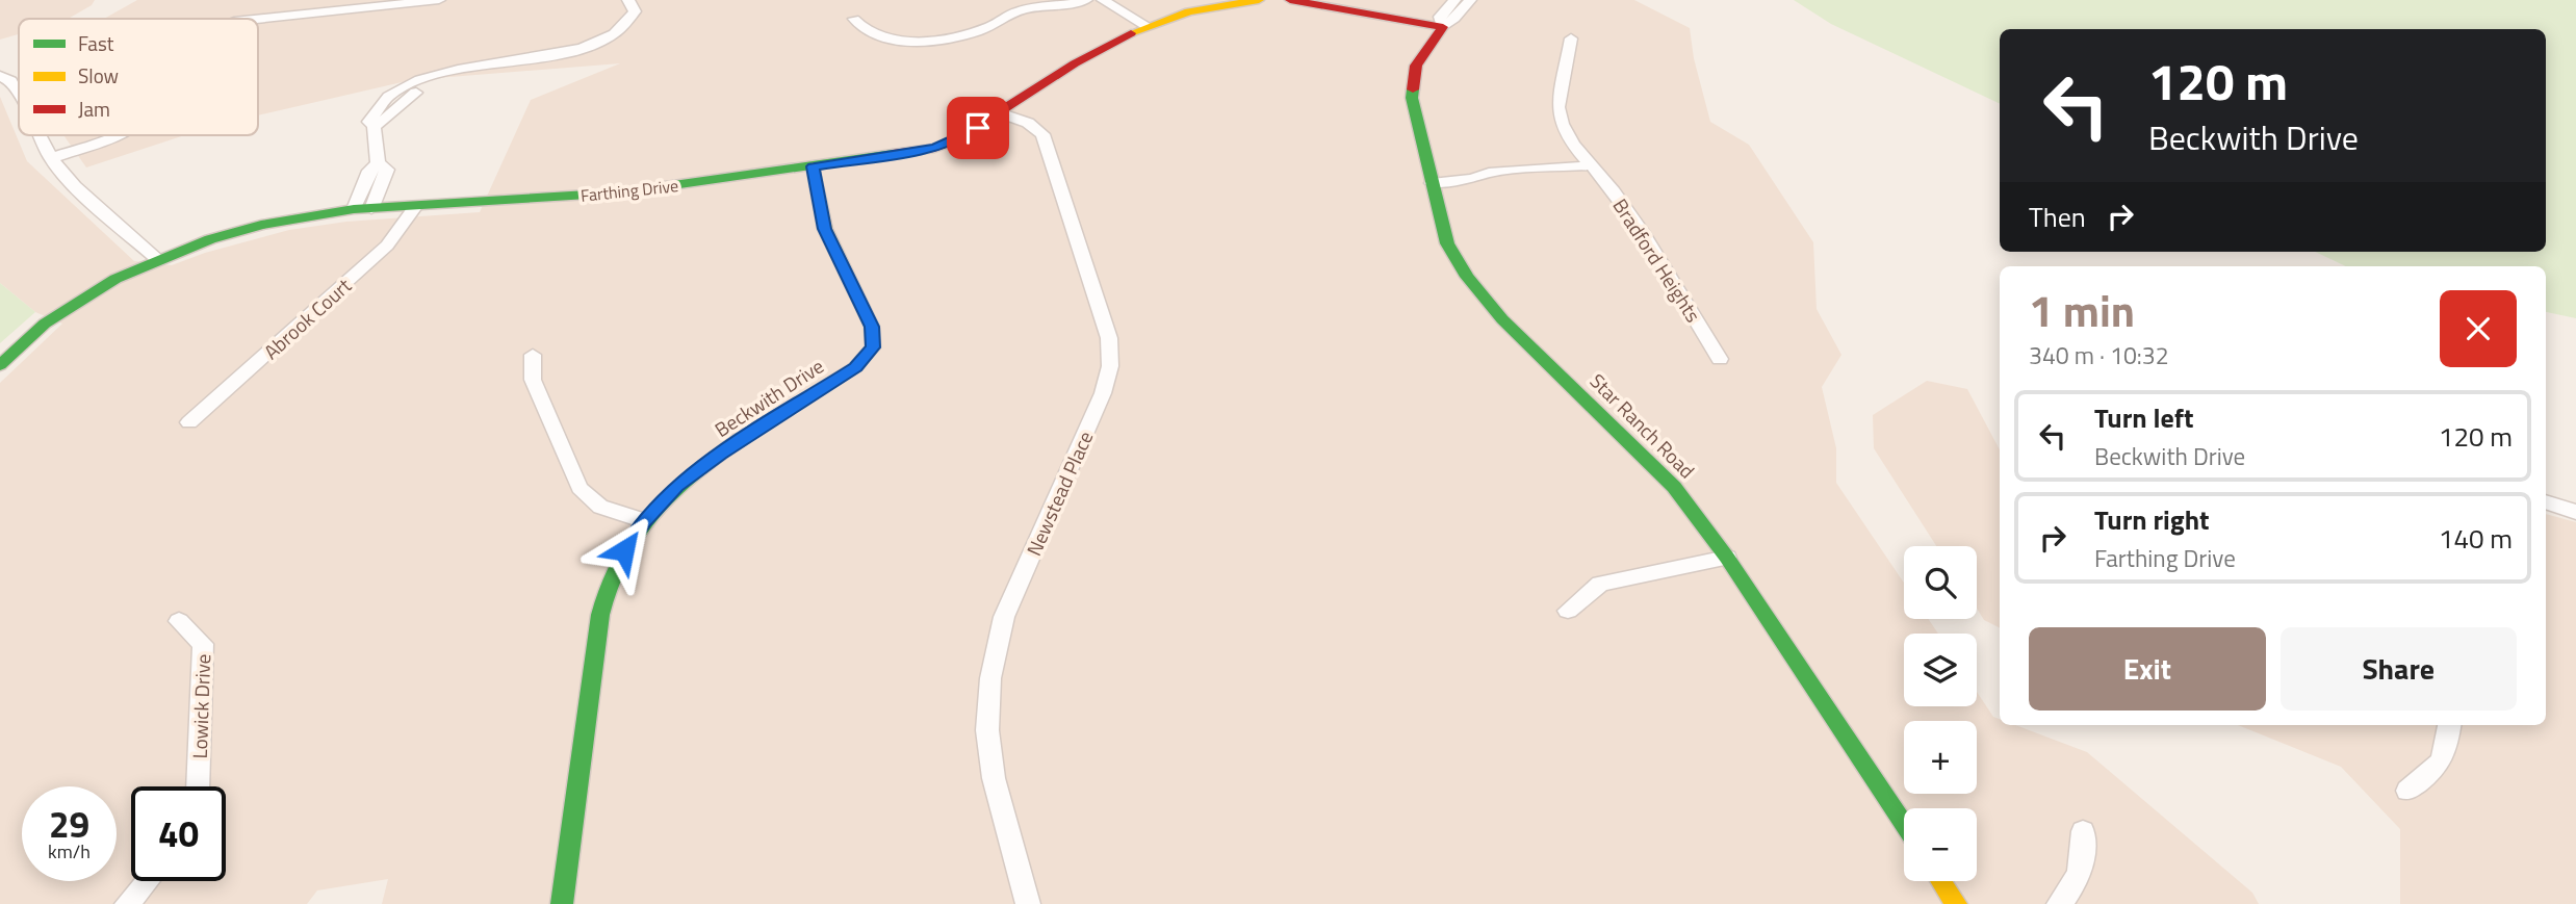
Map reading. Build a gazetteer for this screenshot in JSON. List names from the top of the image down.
{
  "streets": {
    "street": [
      "Farthing Drive",
      "Bradford Heights",
      "Abrook Court",
      "Beckwith Drive",
      "Star Ranch Road",
      "Newstead Place",
      "Lowick Drive"
    ]
  },
  "crossings": [
    ["Farthing Drive", "Abrook Court"],
    ["Farthing Drive", "Beckwith Drive"],
    ["Farthing Drive", "Newstead Place"]
  ],
  "legend": ["Fast", "Slow", "Jam"],
  "page": {
    "turn": ["120 m", "Beckwith Drive"],
    "then": "Then",
    "heading": ["1 min", "340 m · 10:32"],
    "list": [
      {
        "name": "Turn left",
        "note": "Beckwith Drive",
        "value": "120 m"
      },
      {
        "name": "Turn right",
        "note": "Farthing Drive",
        "value": "140 m"
      }
    ],
    "map_buttons": ["+", "−"],
    "buttons": ["Exit", "Share"],
    "speed": "29 km/h",
    "limit": "40"
  }
}
